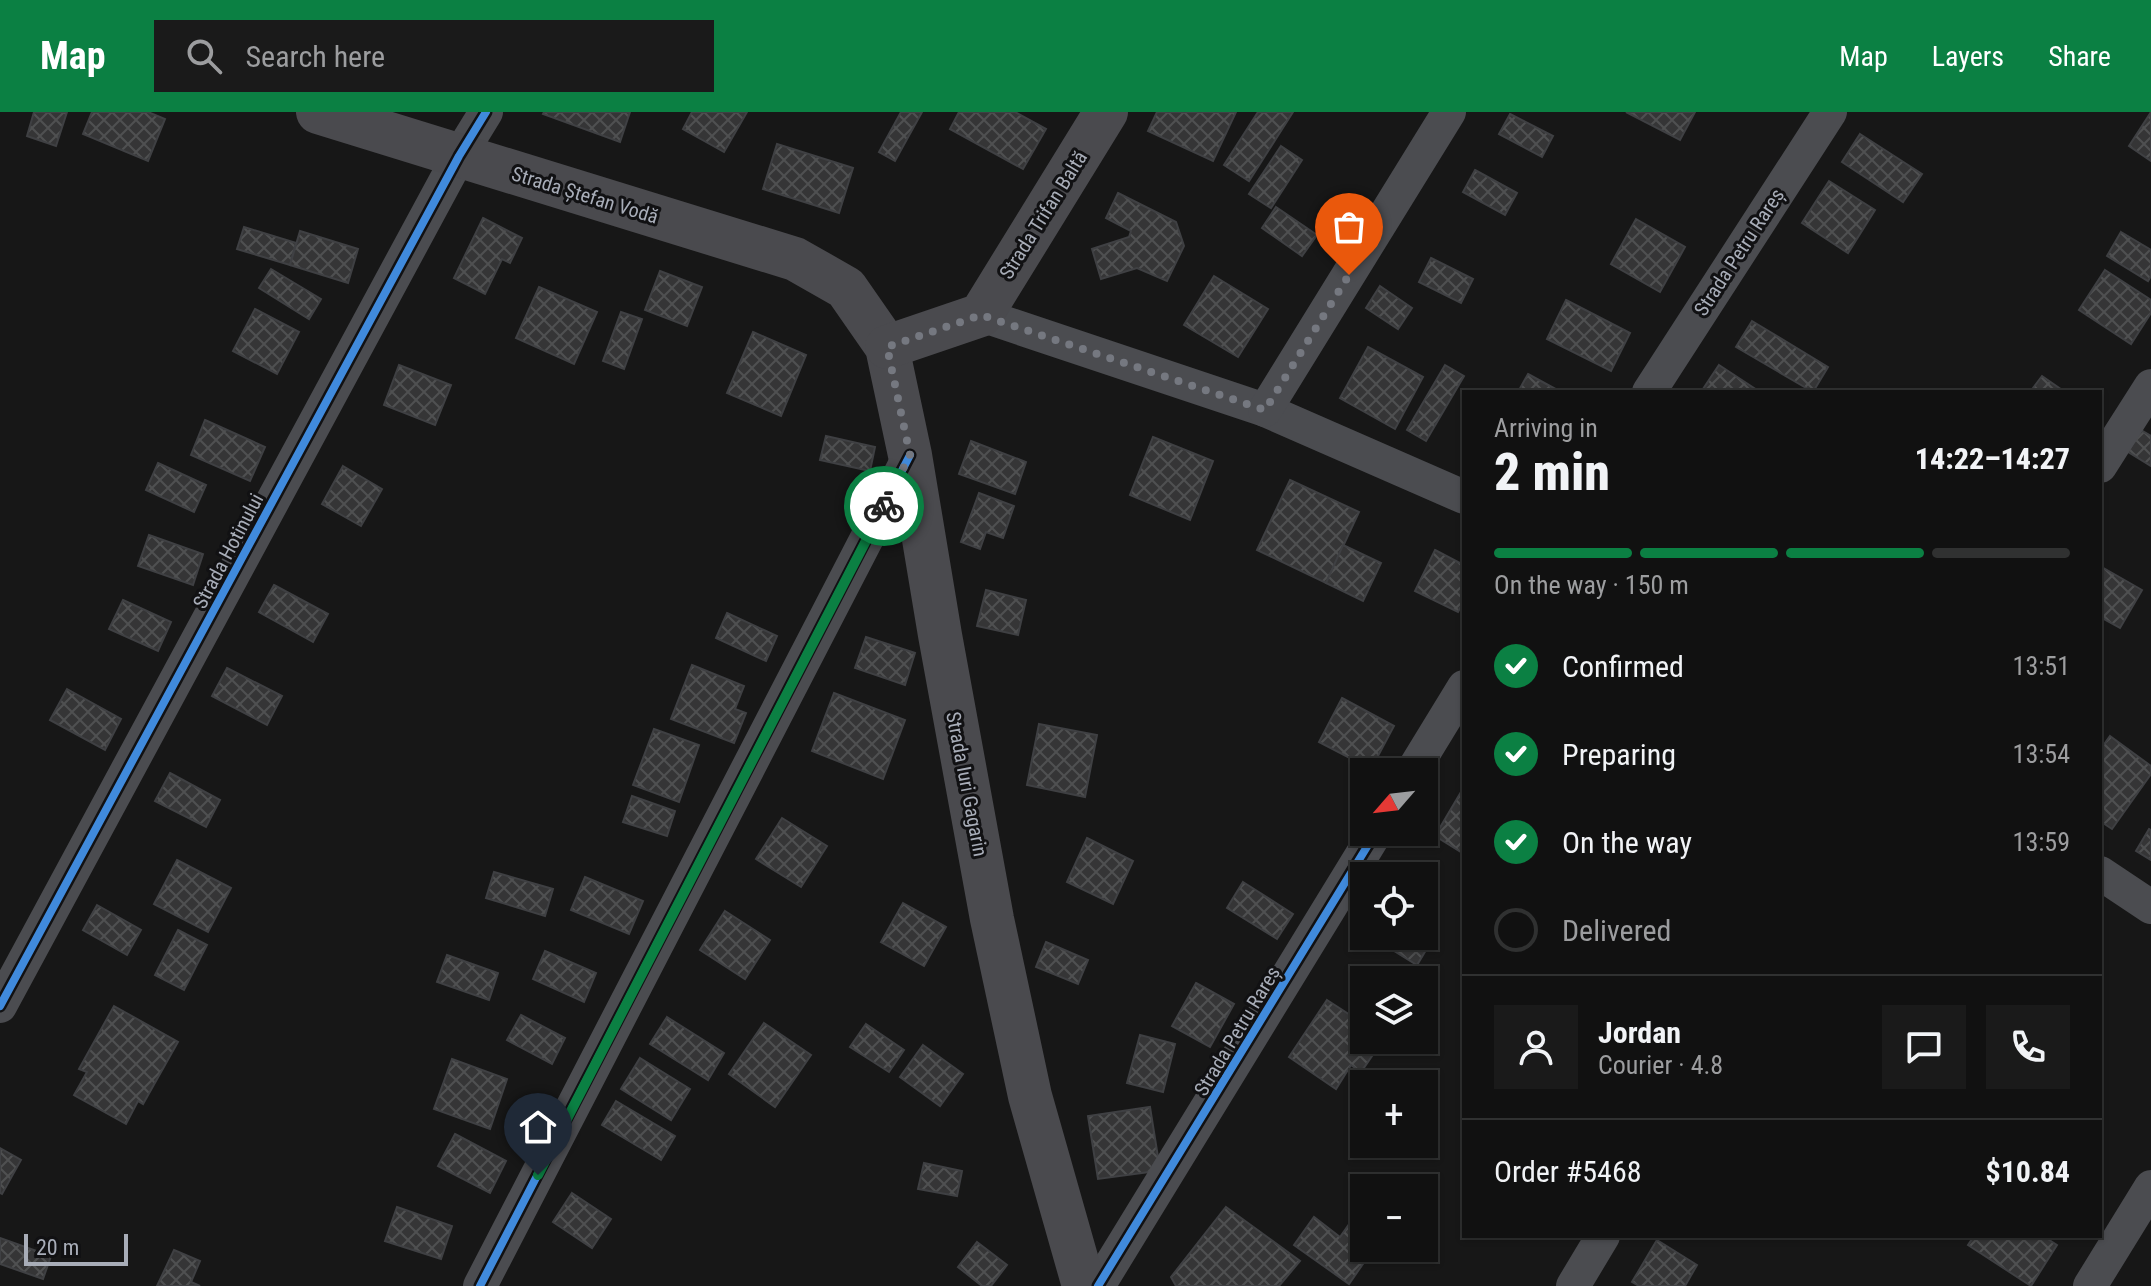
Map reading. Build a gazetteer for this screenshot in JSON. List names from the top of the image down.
{
  "streets": {
    "main road": ["Strada Ștefan Vodă", "Strada Trifan Baltă", "Strada Iuri Gagarin"],
    "street": ["Strada Petru Rareș", "Strada Hotinului"]
  },
  "crossings": [
    ["Strada Ștefan Vodă", "Strada Hotinului"],
    ["Strada Ștefan Vodă", "Strada Iuri Gagarin"]
  ],
  "scale_bar": "20 m",
  "north": "bottom left",
  "page": {
    "header": "Map",
    "search": "Search here",
    "nav": ["Map", "Layers", "Share"],
    "heading": ["2 min", "Arriving in", "14:22–14:27"],
    "panel": [
      "Jordan",
      "Courier · 4.8",
      "Order #5468",
      "$10.84"
    ],
    "bar": "On the way · 150 m",
    "list": [
      ["Confirmed", "13:51"],
      ["Preparing", "13:54"],
      ["On the way", "13:59"],
      "Delivered"
    ],
    "map_buttons": ["+", "−"],
    "scale": "20 m"
  }
}
